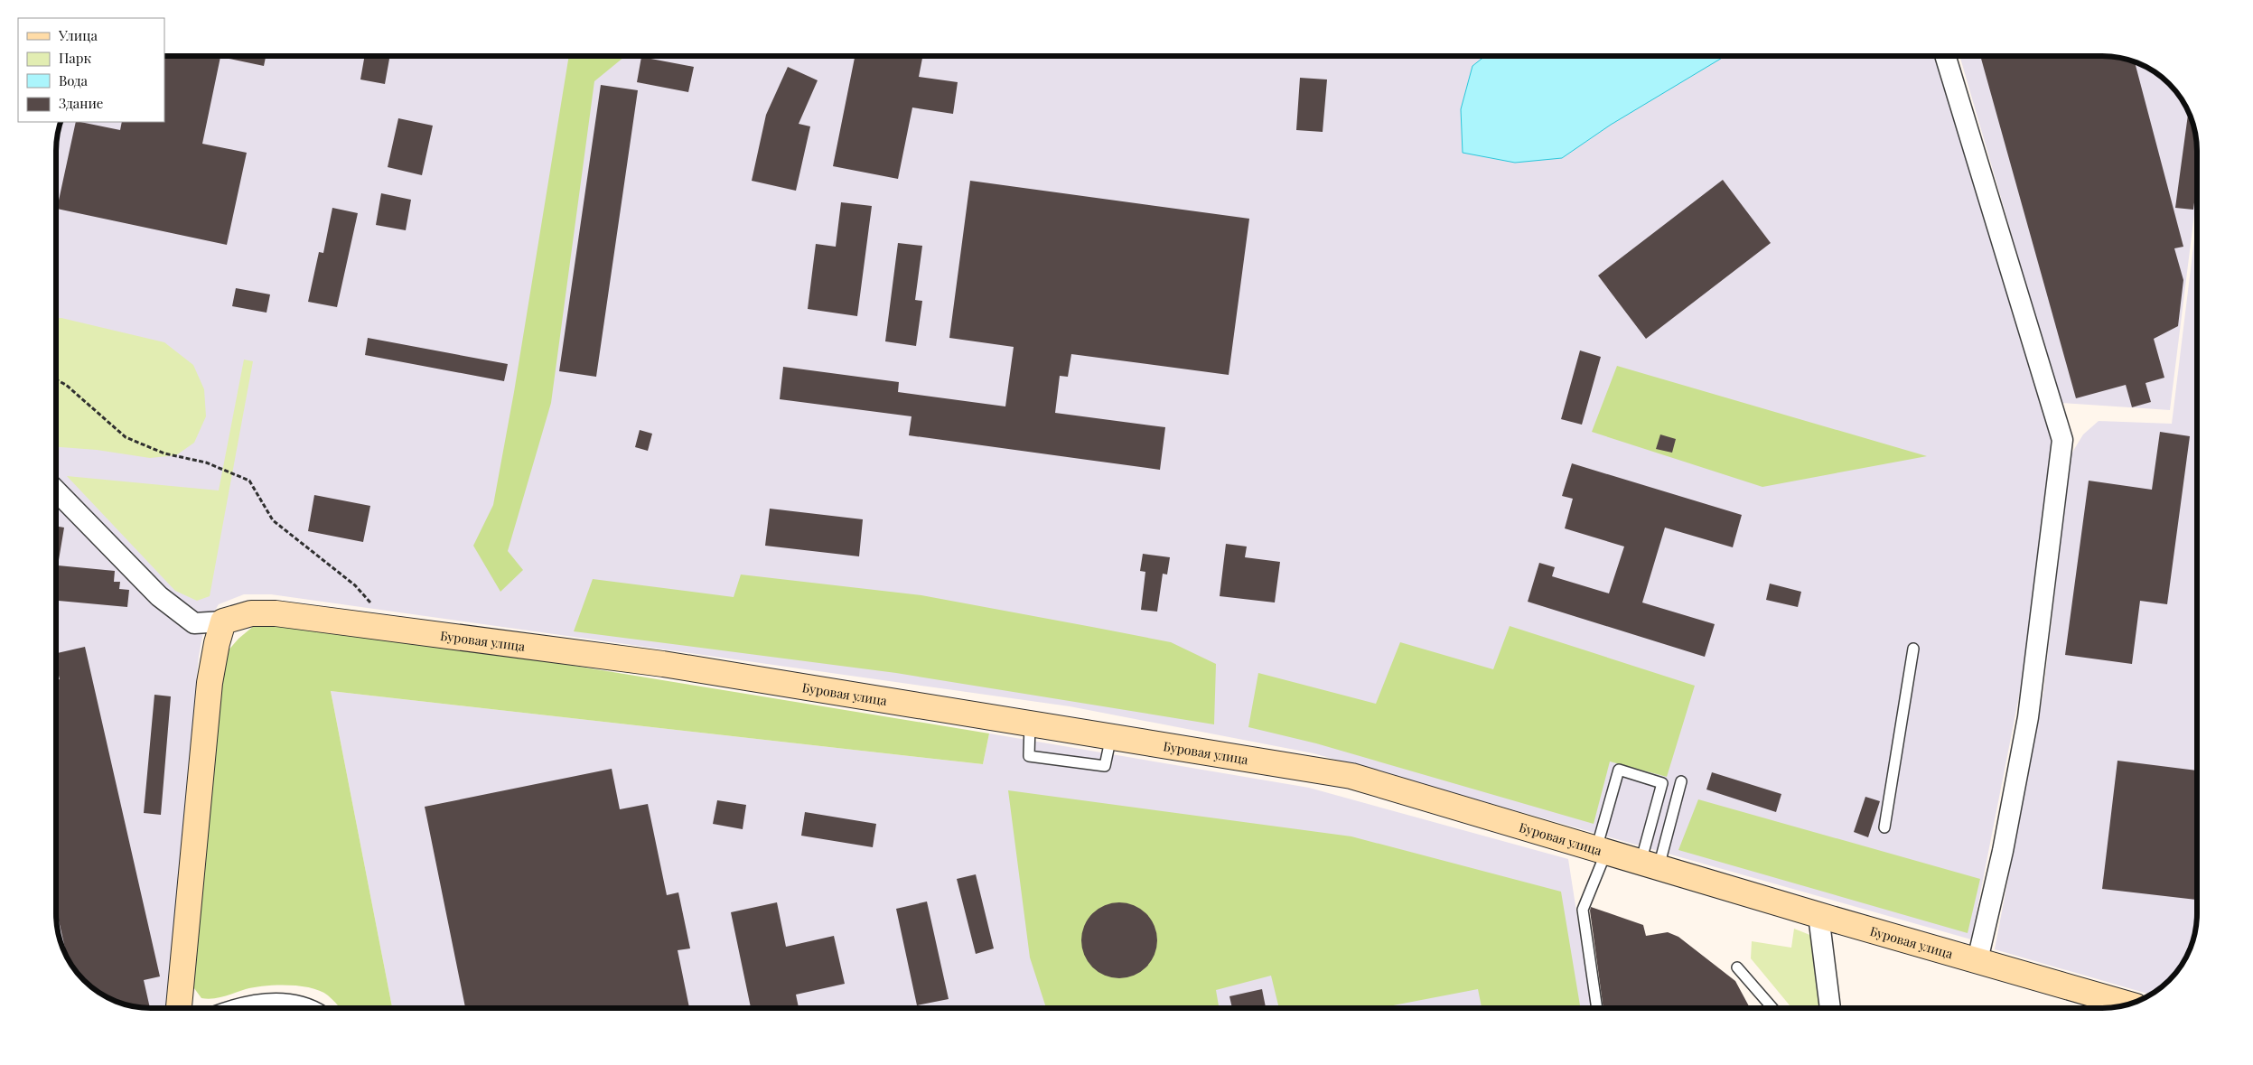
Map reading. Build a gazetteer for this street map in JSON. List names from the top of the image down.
{
  "streets": {
    "main road": ["Буровая улица"]
  },
  "legend": [
    "Улица",
    "Парк",
    "Вода",
    "Здание"
  ]
}
